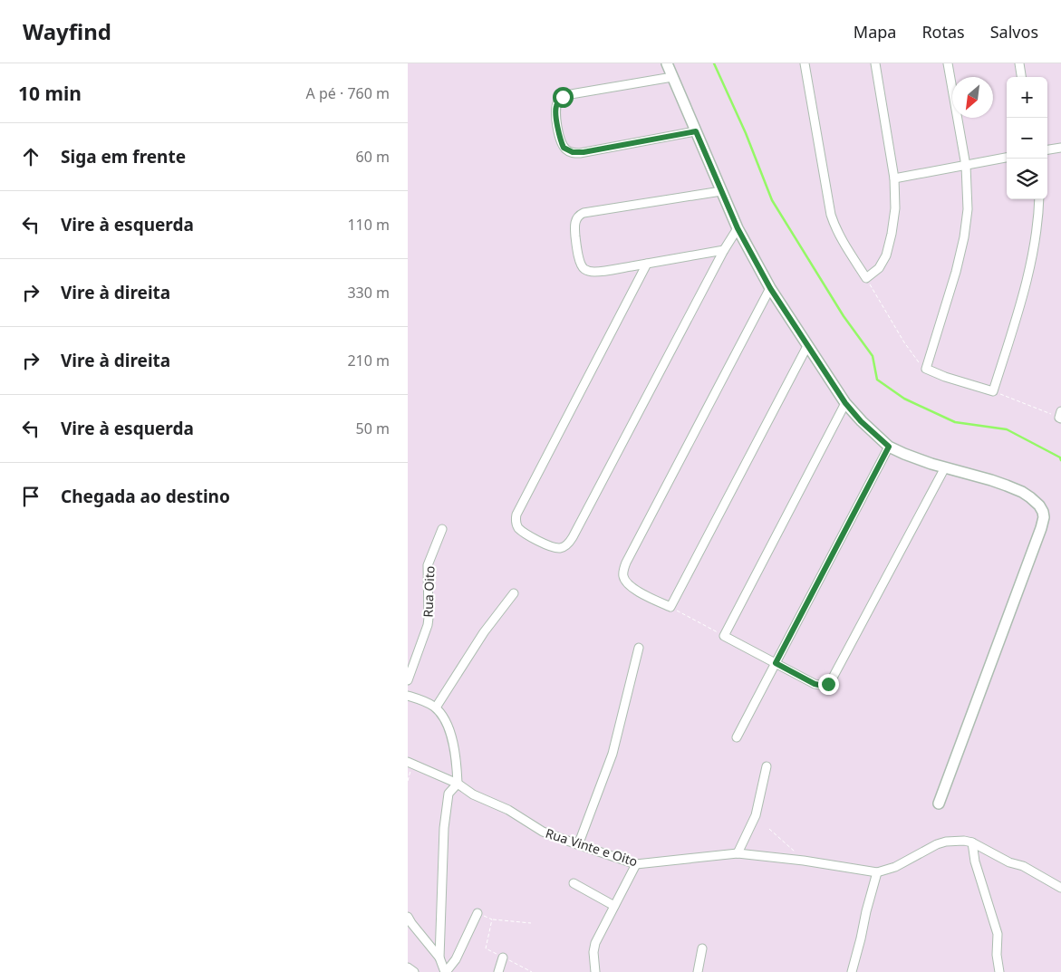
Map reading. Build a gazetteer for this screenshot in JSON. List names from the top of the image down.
{
  "streets": {
    "street": ["Rua Oito", "Rua Vinte e Oito"]
  },
  "north": "bottom left",
  "page": {
    "header": "Wayfind",
    "nav": ["Mapa", "Rotas", "Salvos"],
    "heading": ["10 min", "A pé · 760 m"],
    "map_buttons": ["+", "−"],
    "list": [
      ["Siga em frente", "60 m"],
      ["Vire à esquerda", "110 m"],
      ["Vire à direita", "330 m"],
      ["Vire à direita", "210 m"],
      ["Vire à esquerda", "50 m"],
      "Chegada ao destino"
    ]
  }
}
